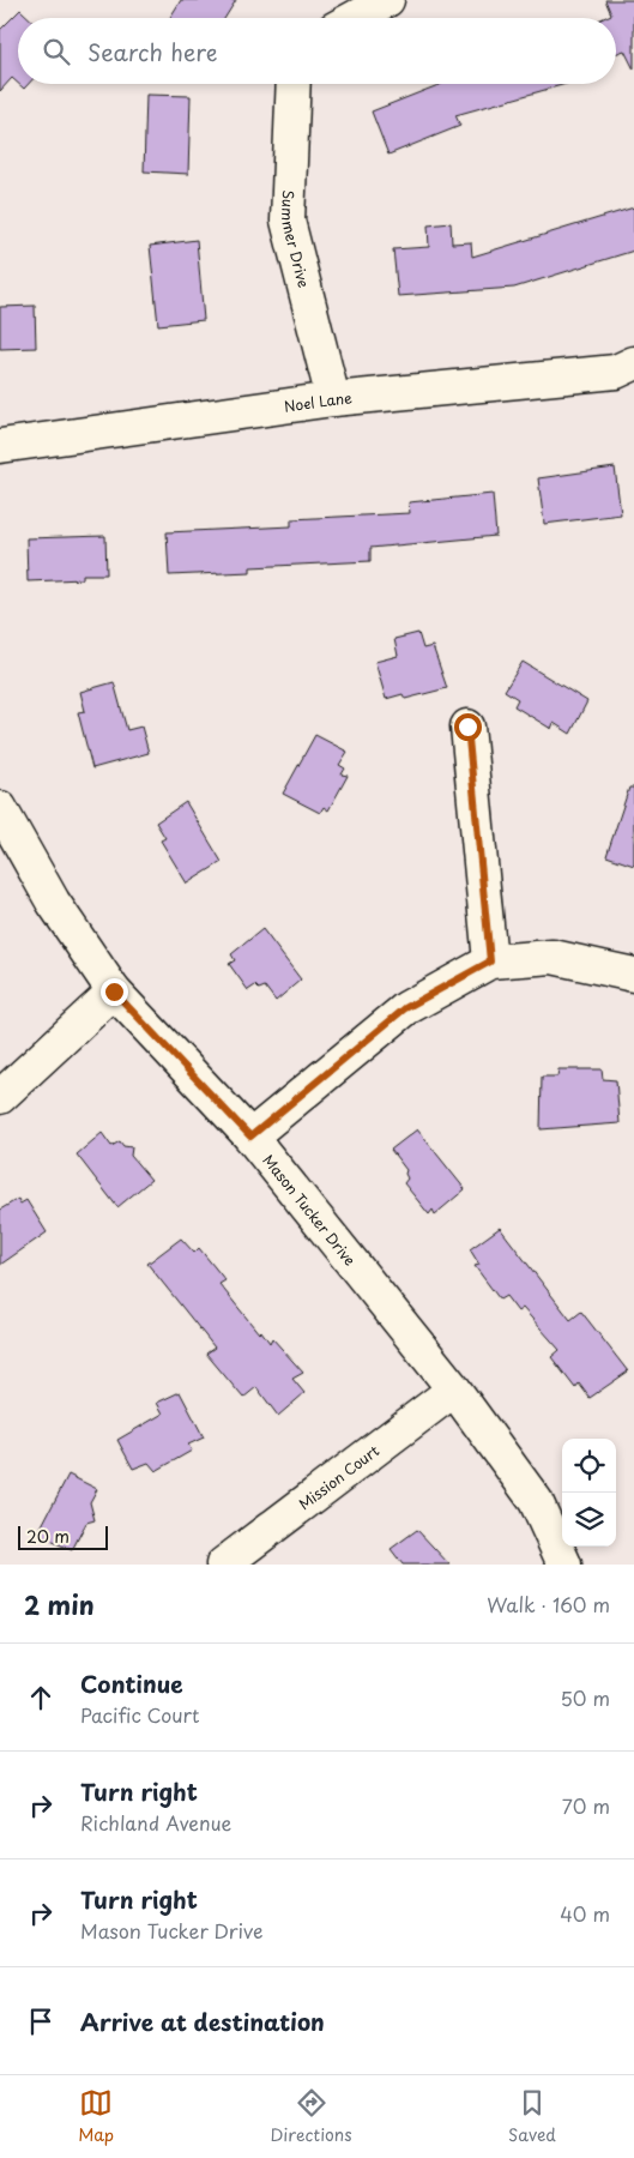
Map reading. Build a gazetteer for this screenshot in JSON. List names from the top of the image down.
{
  "streets": {
    "street": [
      "Summer Drive",
      "Noel Lane",
      "Mason Tucker Drive",
      "Mission Court"
    ]
  },
  "crossings": [
    ["Summer Drive", "Noel Lane"],
    ["Mason Tucker Drive", "Mission Court"]
  ],
  "scale_bar": "20 m",
  "page": {
    "search": "Search here",
    "scale": "20 m",
    "heading": ["2 min", "Walk · 160 m"],
    "list": [
      ["Continue", "Pacific Court", "50 m"],
      ["Turn right", "Richland Avenue", "70 m"],
      ["Turn right", "Mason Tucker Drive", "40 m"],
      "Arrive at destination"
    ],
    "nav": ["Map", "Directions", "Saved"]
  }
}
